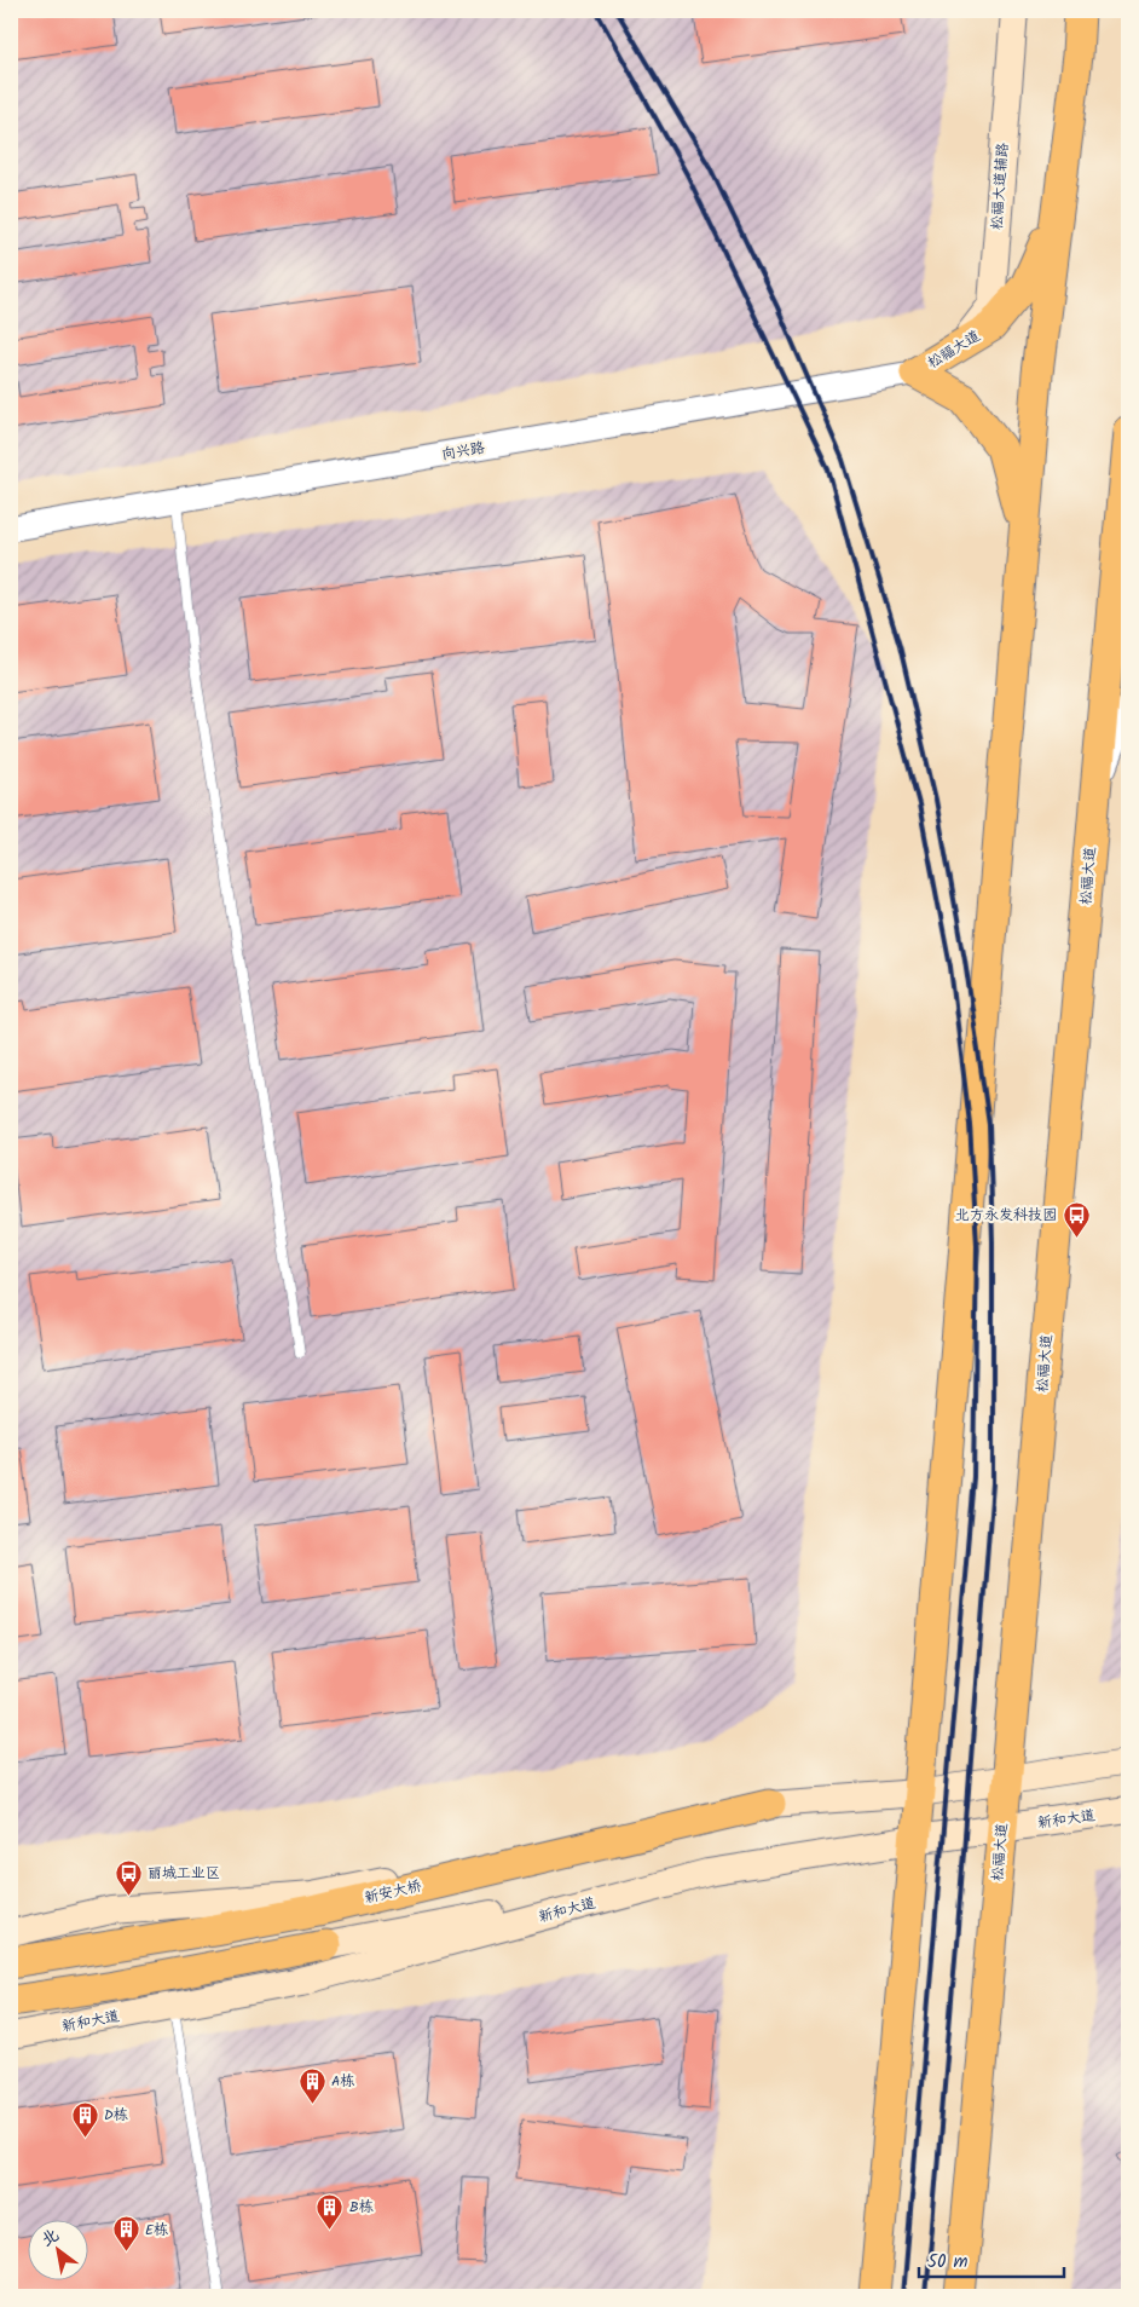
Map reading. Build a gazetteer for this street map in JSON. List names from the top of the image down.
{
  "streets": {
    "main road": [
      "松福大道辅路",
      "松福大道",
      "新和大道",
      "新安大桥"
    ],
    "street": ["向兴路"]
  },
  "crossings": [
    ["松福大道辅路", "松福大道"],
    ["松福大道", "向兴路"],
    ["松福大道", "新和大道"]
  ],
  "places": {
    "bus stop": ["北方永发科技园", "丽城工业区"],
    "building": [
      "A栋",
      "D栋",
      "B栋",
      "E栋"
    ]
  },
  "scale_bar": "50 m",
  "north": "top left"
}
